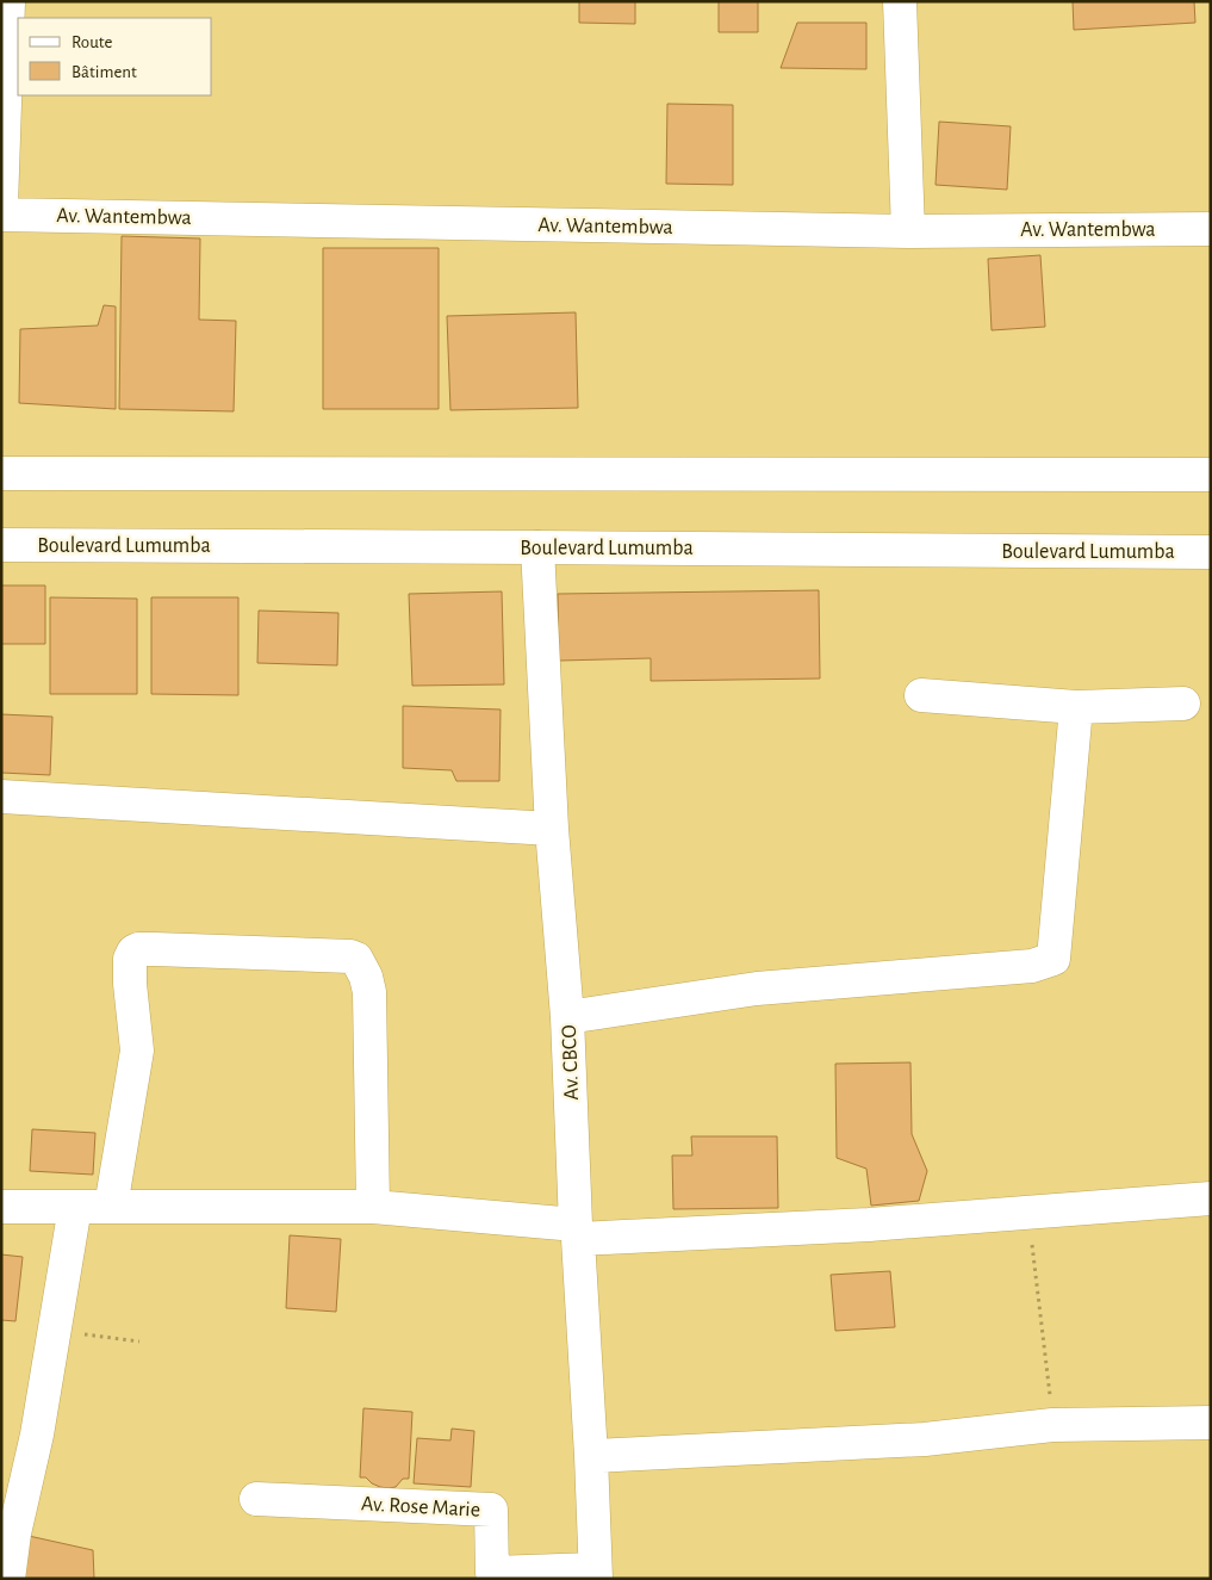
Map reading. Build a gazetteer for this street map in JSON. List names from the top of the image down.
{
  "streets": {
    "main road": [
      "Av. Wantembwa",
      "Boulevard Lumumba",
      "Av. CBCO",
      "Av. Rose Marie"
    ]
  },
  "crossings": [
    ["Boulevard Lumumba", "Av. CBCO"],
    ["Av. CBCO", "Av. Rose Marie"]
  ],
  "legend": ["Route", "Bâtiment"]
}
